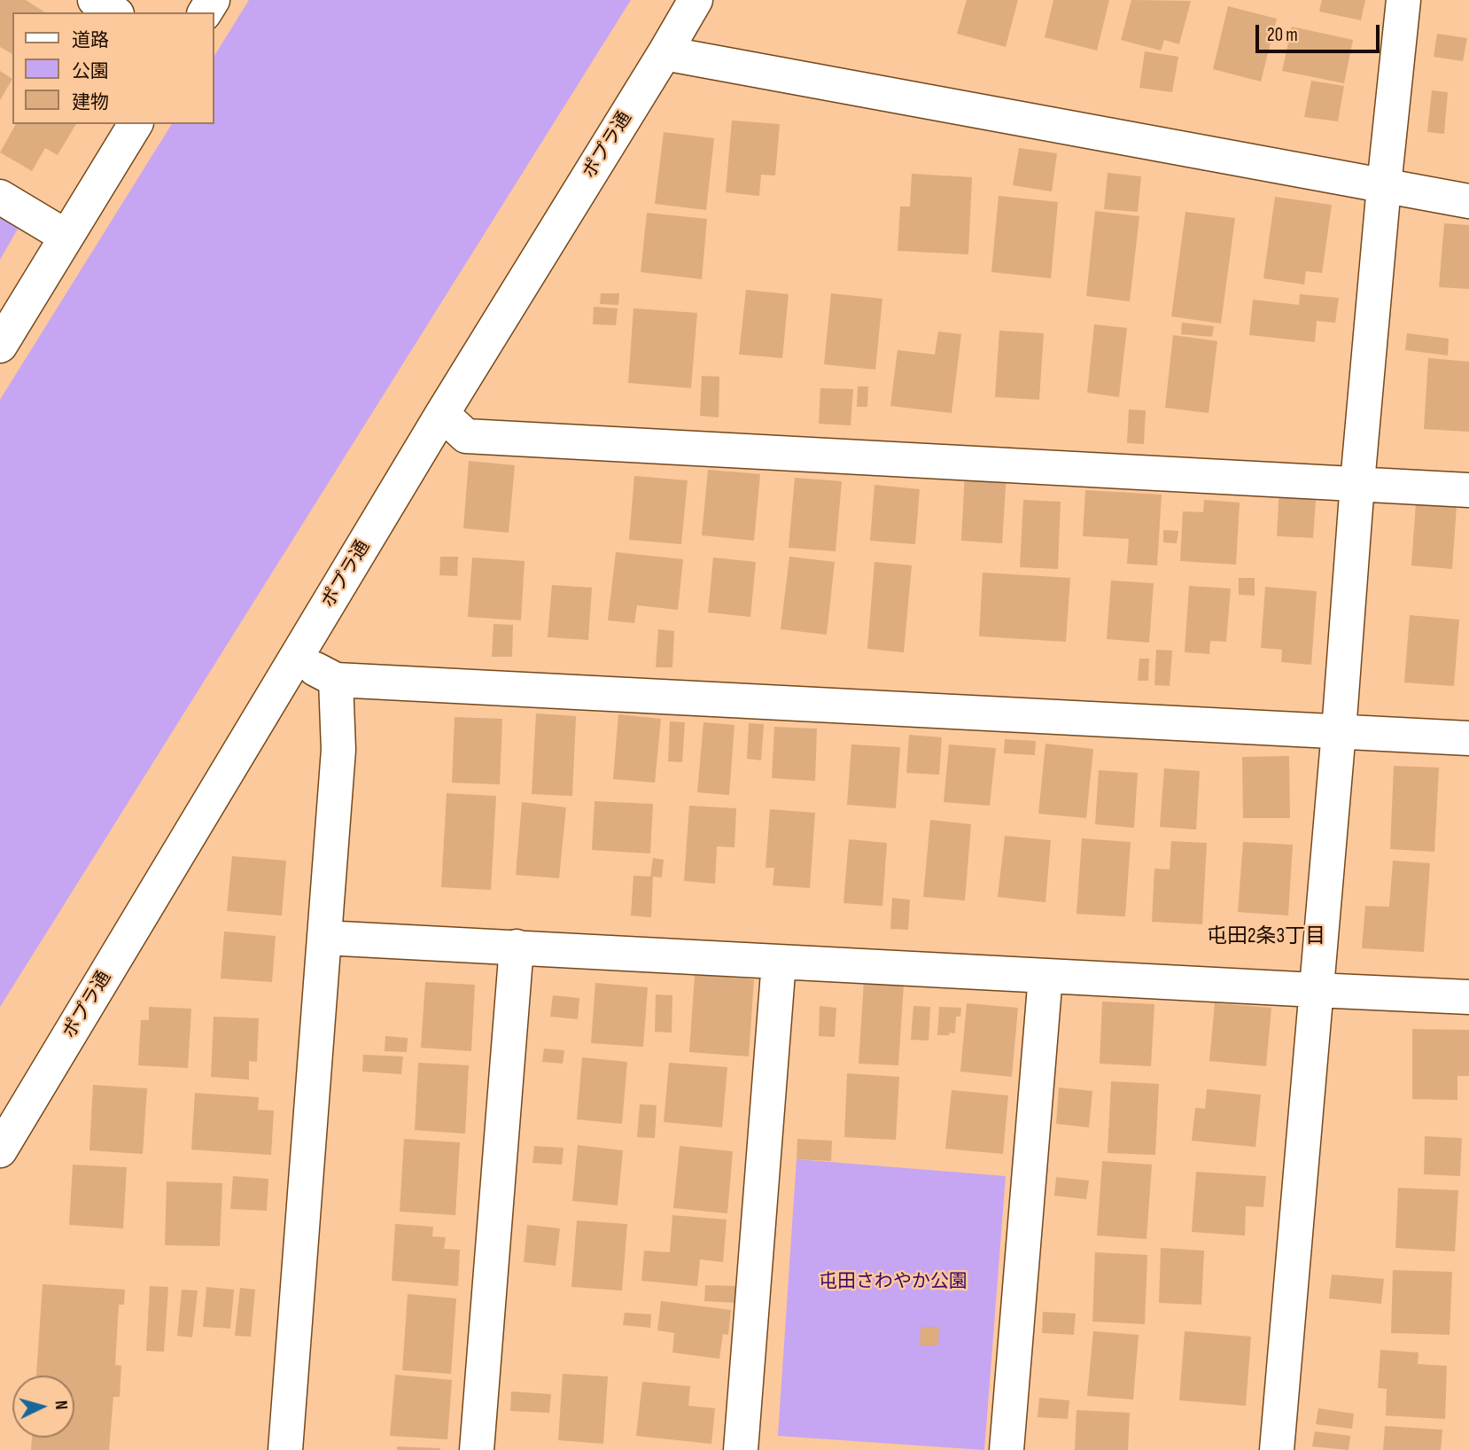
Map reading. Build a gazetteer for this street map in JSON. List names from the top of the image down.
{
  "streets": {
    "street": ["ポプラ通"]
  },
  "districts": ["屯田2条3丁目"],
  "parks": ["屯田さわやか公園"],
  "legend": ["道路", "公園", "建物"],
  "scale_bar": "20 m",
  "north": "right"
}
